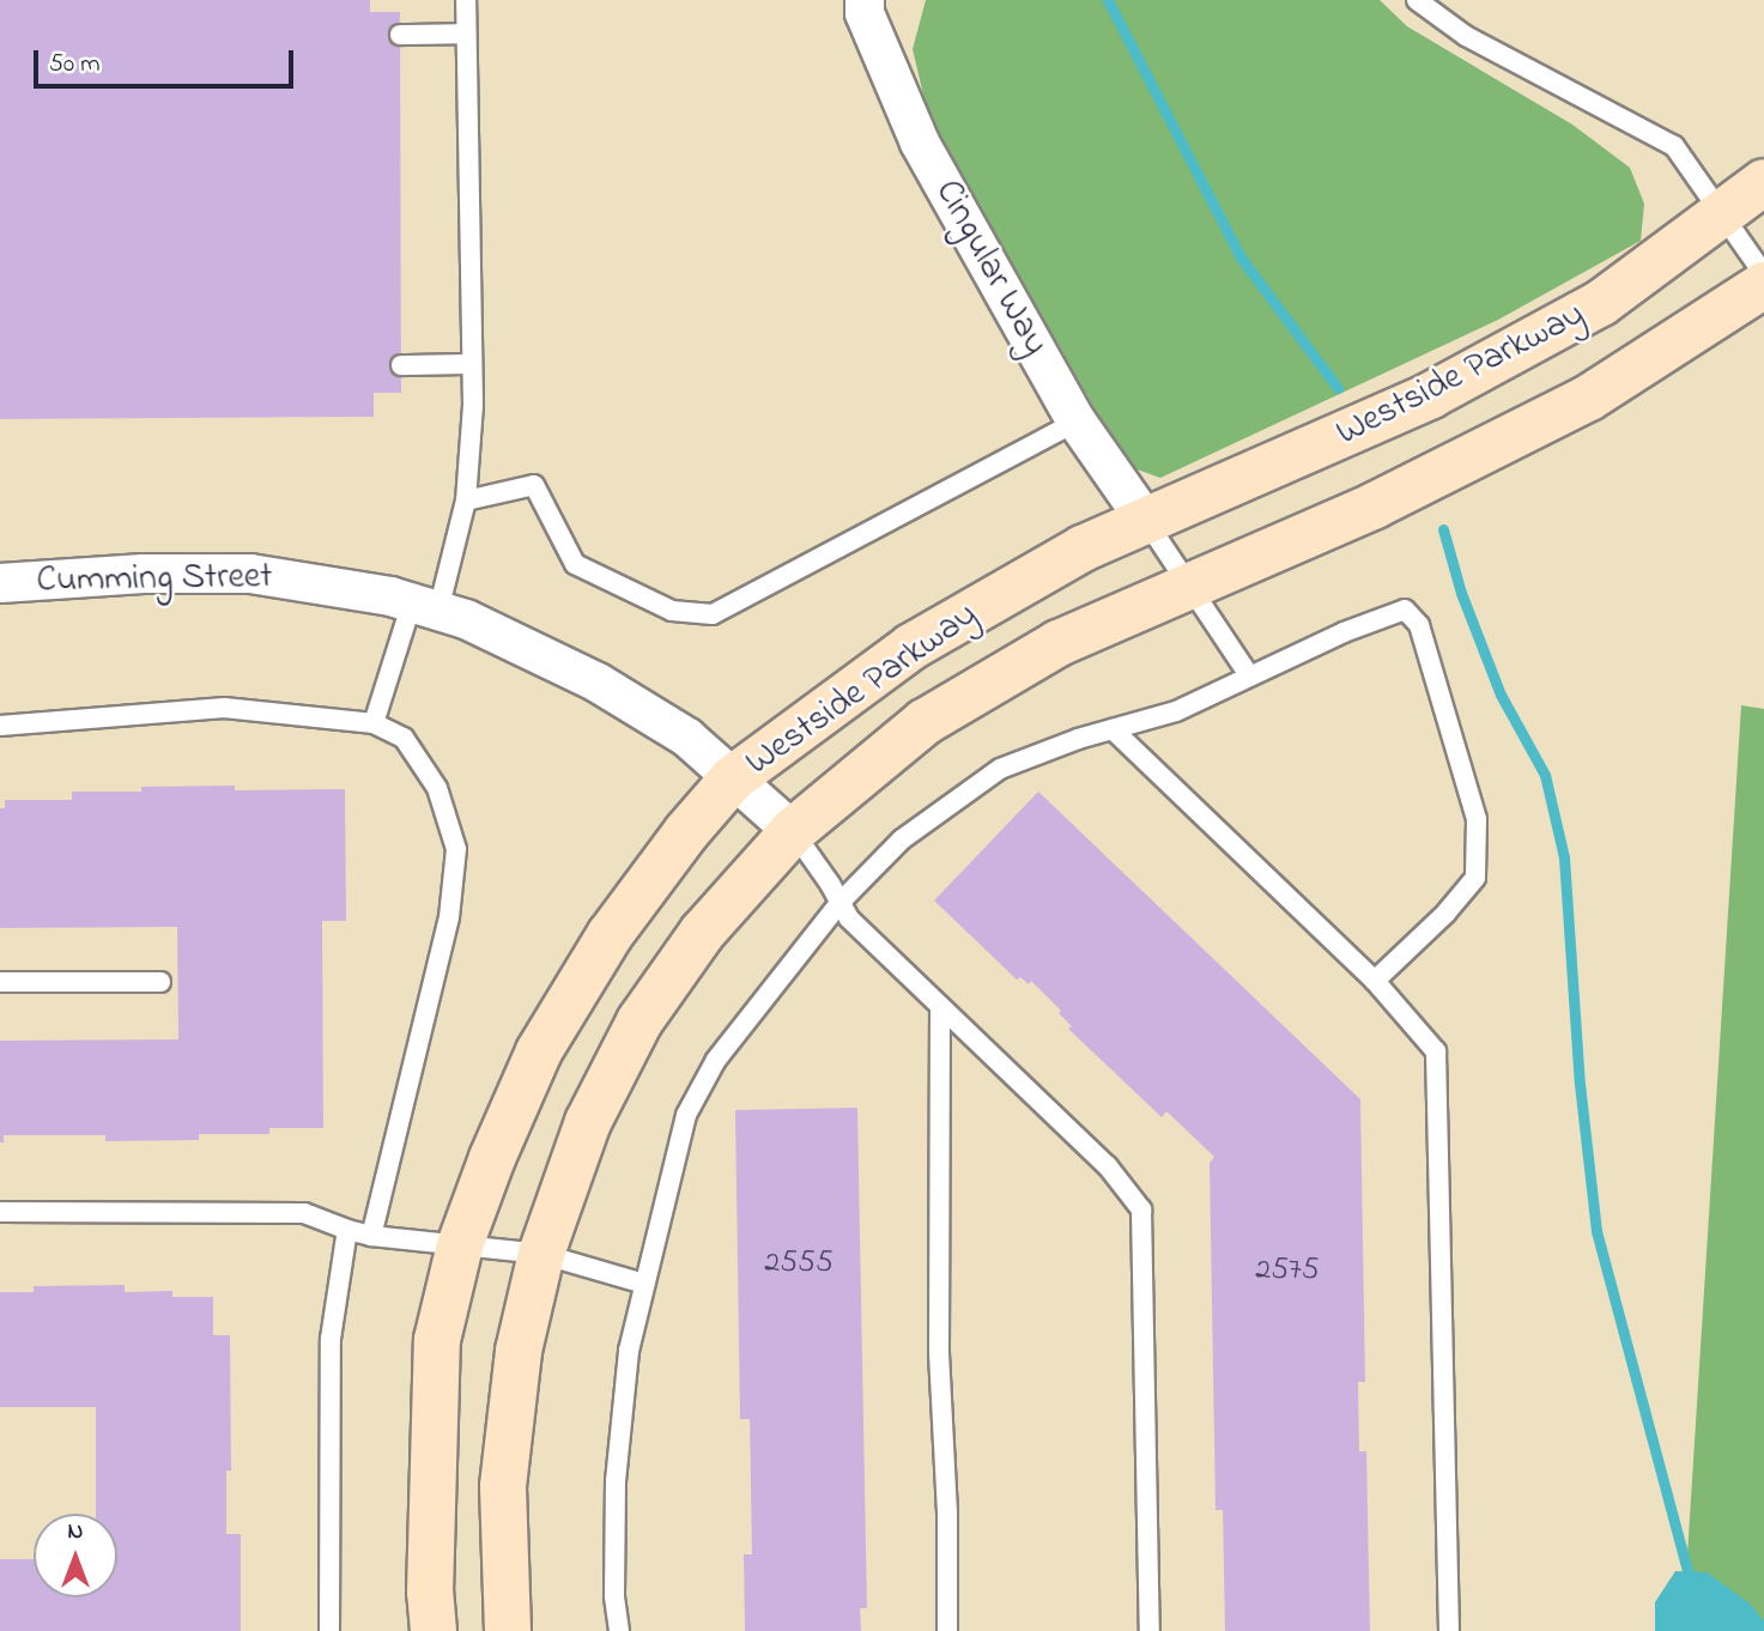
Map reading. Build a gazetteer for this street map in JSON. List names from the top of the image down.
{
  "streets": {
    "main road": ["Westside Parkway"],
    "street": ["Cingular Way", "Cumming Street"]
  },
  "crossings": [
    ["Cingular Way", "Westside Parkway"],
    ["Westside Parkway", "Cumming Street"]
  ],
  "house_numbers": ["2555", "2575"],
  "scale_bar": "50 m",
  "north": "top"
}
